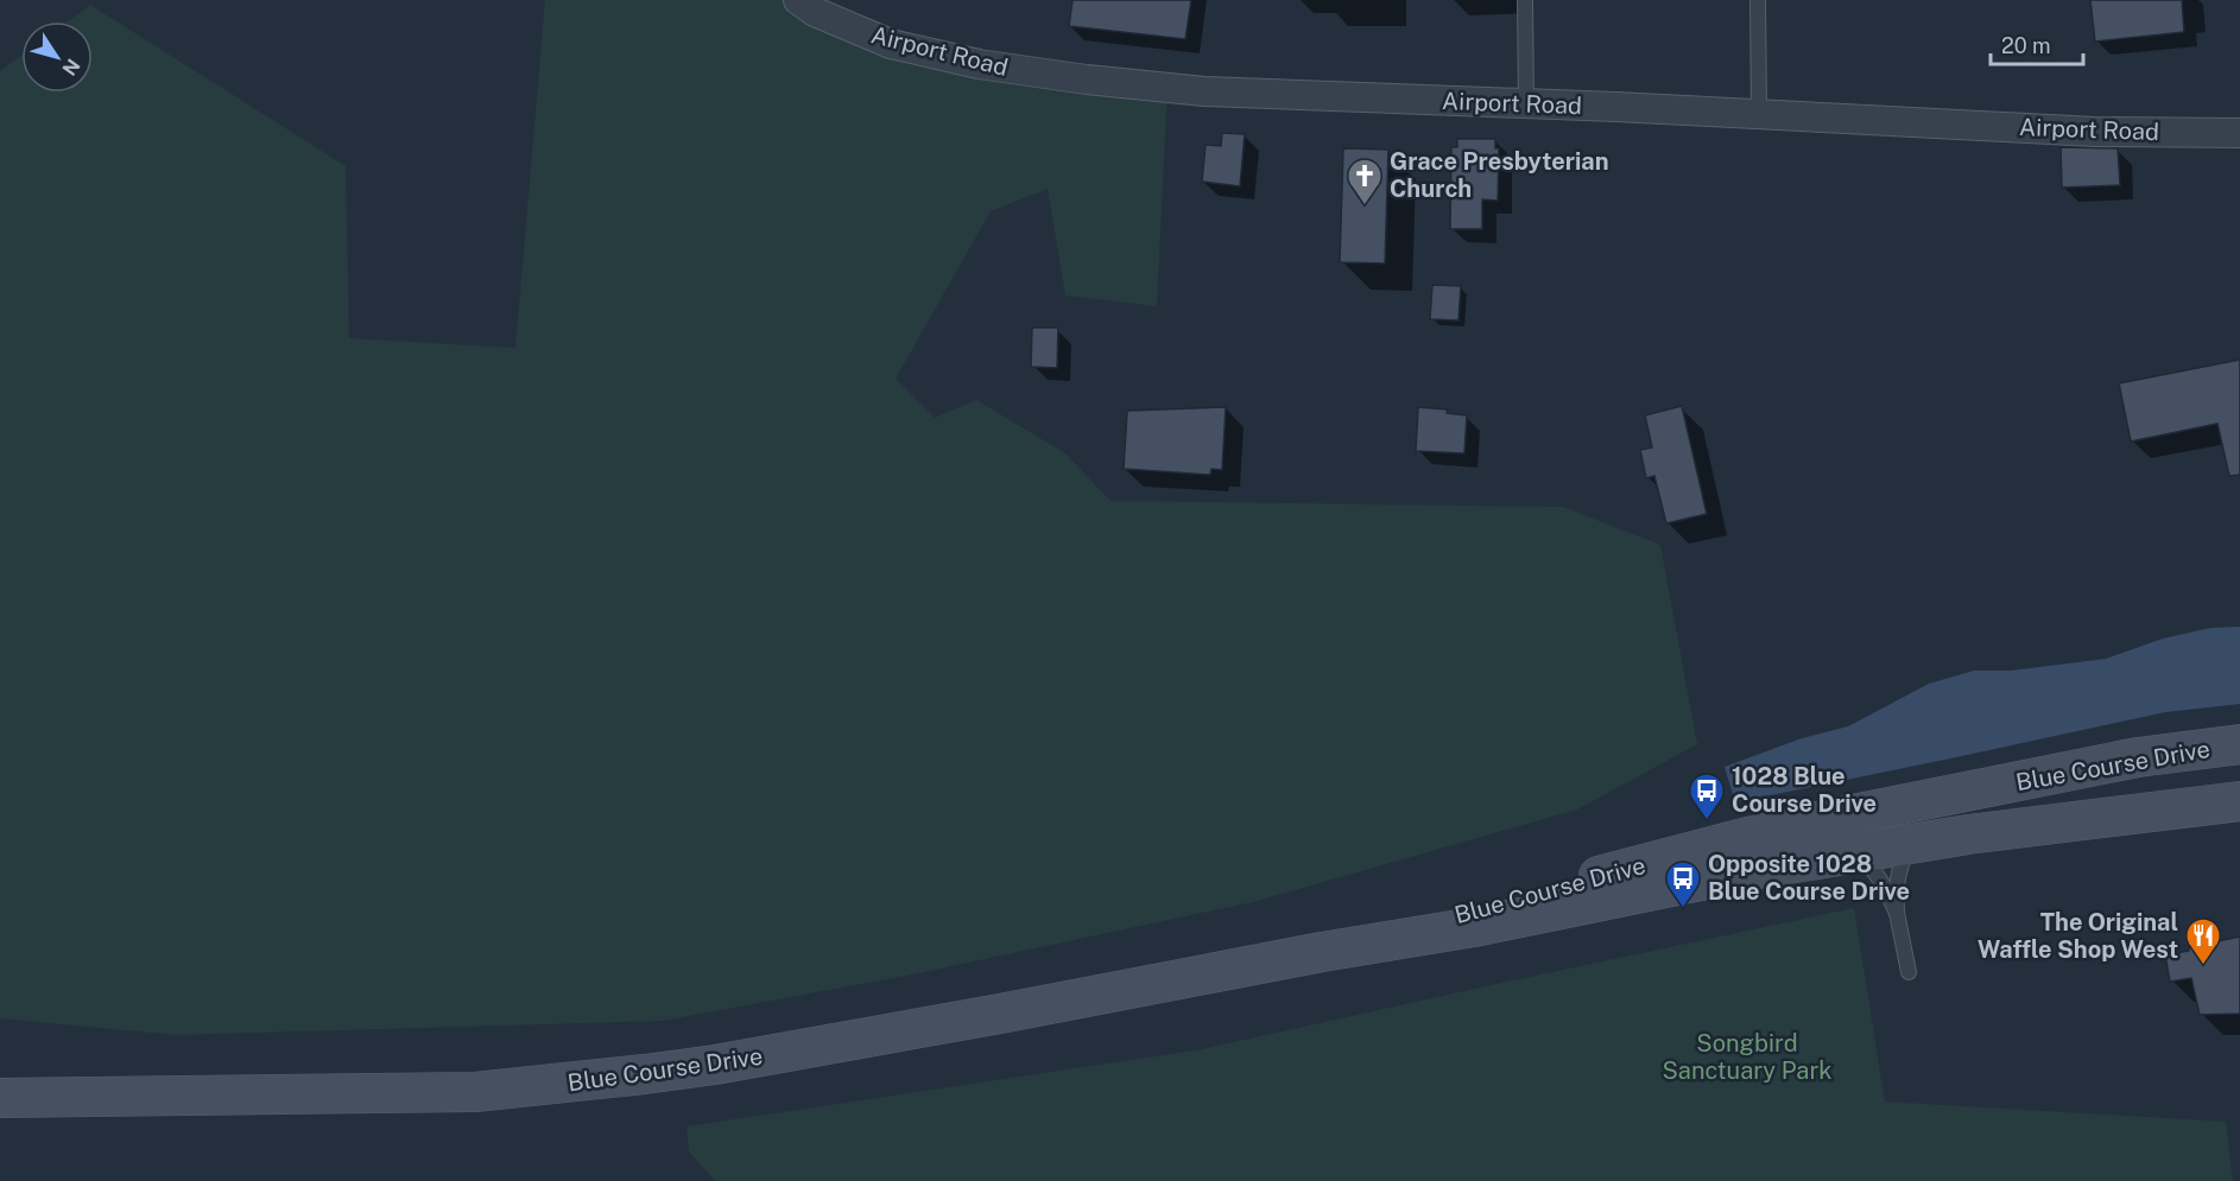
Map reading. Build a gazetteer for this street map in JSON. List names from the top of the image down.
{
  "streets": {
    "main road": ["Blue Course Drive"],
    "street": ["Airport Road"]
  },
  "parks": ["Songbird Sanctuary Park"],
  "places": {
    "church": ["Grace Presbyterian Church"],
    "bus stop": ["1028 Blue Course Drive", "Opposite 1028 Blue Course Drive"],
    "restaurant": ["The Original Waffle Shop West"]
  },
  "scale_bar": "20 m",
  "north": "bottom right"
}
